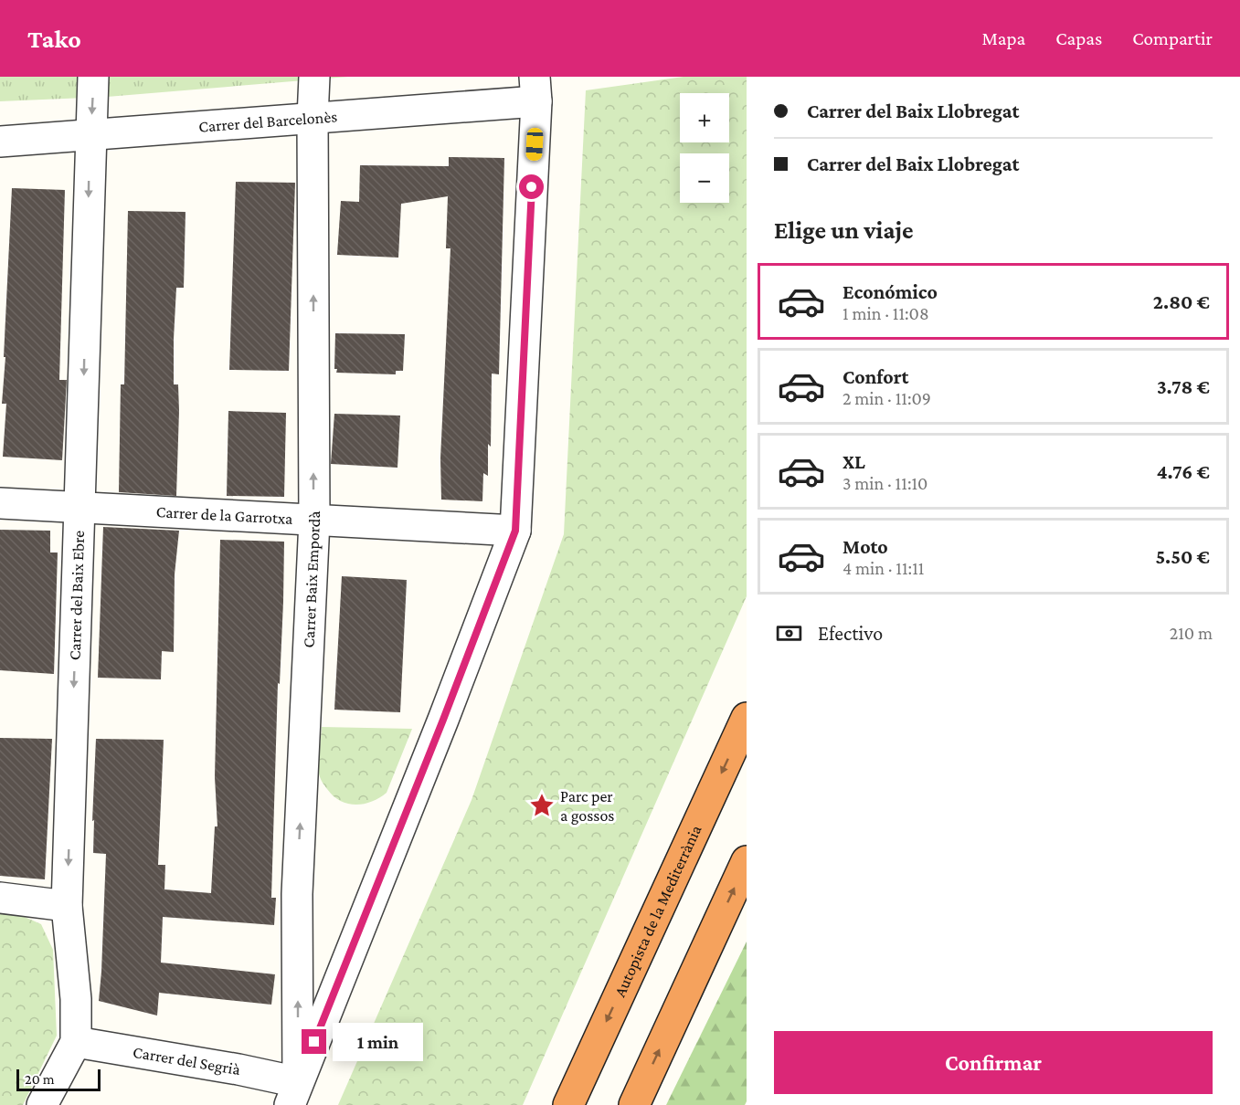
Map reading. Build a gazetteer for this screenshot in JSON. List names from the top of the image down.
{
  "streets": {
    "highway": ["Autopista de la Mediterrània"],
    "street": [
      "Carrer del Barcelonès",
      "Carrer de la Garrotxa",
      "Carrer Baix Empordà",
      "Carrer del Baix Ebre",
      "Carrer del Segrià"
    ]
  },
  "crossings": [
    ["Carrer del Barcelonès", "Carrer Baix Empordà"],
    ["Carrer del Barcelonès", "Carrer del Baix Ebre"],
    ["Carrer de la Garrotxa", "Carrer Baix Empordà"],
    ["Carrer de la Garrotxa", "Carrer del Baix Ebre"],
    ["Carrer Baix Empordà", "Carrer del Segrià"],
    ["Carrer del Baix Ebre", "Carrer del Segrià"]
  ],
  "one_way": ["Carrer del Baix Ebre"],
  "places": {
    "place": ["Parc per a gossos"]
  },
  "scale_bar": "20 m",
  "page": {
    "header": "Tako",
    "nav": ["Mapa", "Capas", "Compartir"],
    "banner": ["Carrer del Baix Llobregat", "Carrer del Baix Llobregat"],
    "map_buttons": ["+", "−"],
    "heading": "Elige un viaje",
    "list": [
      {
        "name": "Económico",
        "note": "1 min · 11:08",
        "value": "2.80 €"
      },
      {
        "name": "Confort",
        "note": "2 min · 11:09",
        "value": "3.78 €"
      },
      {
        "name": "XL",
        "note": "3 min · 11:10",
        "value": "4.76 €"
      },
      {
        "name": "Moto",
        "note": "4 min · 11:11",
        "value": "5.50 €"
      }
    ],
    "pay": ["Efectivo", "210 m"],
    "buttons": "Confirmar",
    "bubble": "1 min",
    "scale": "20 m"
  }
}
